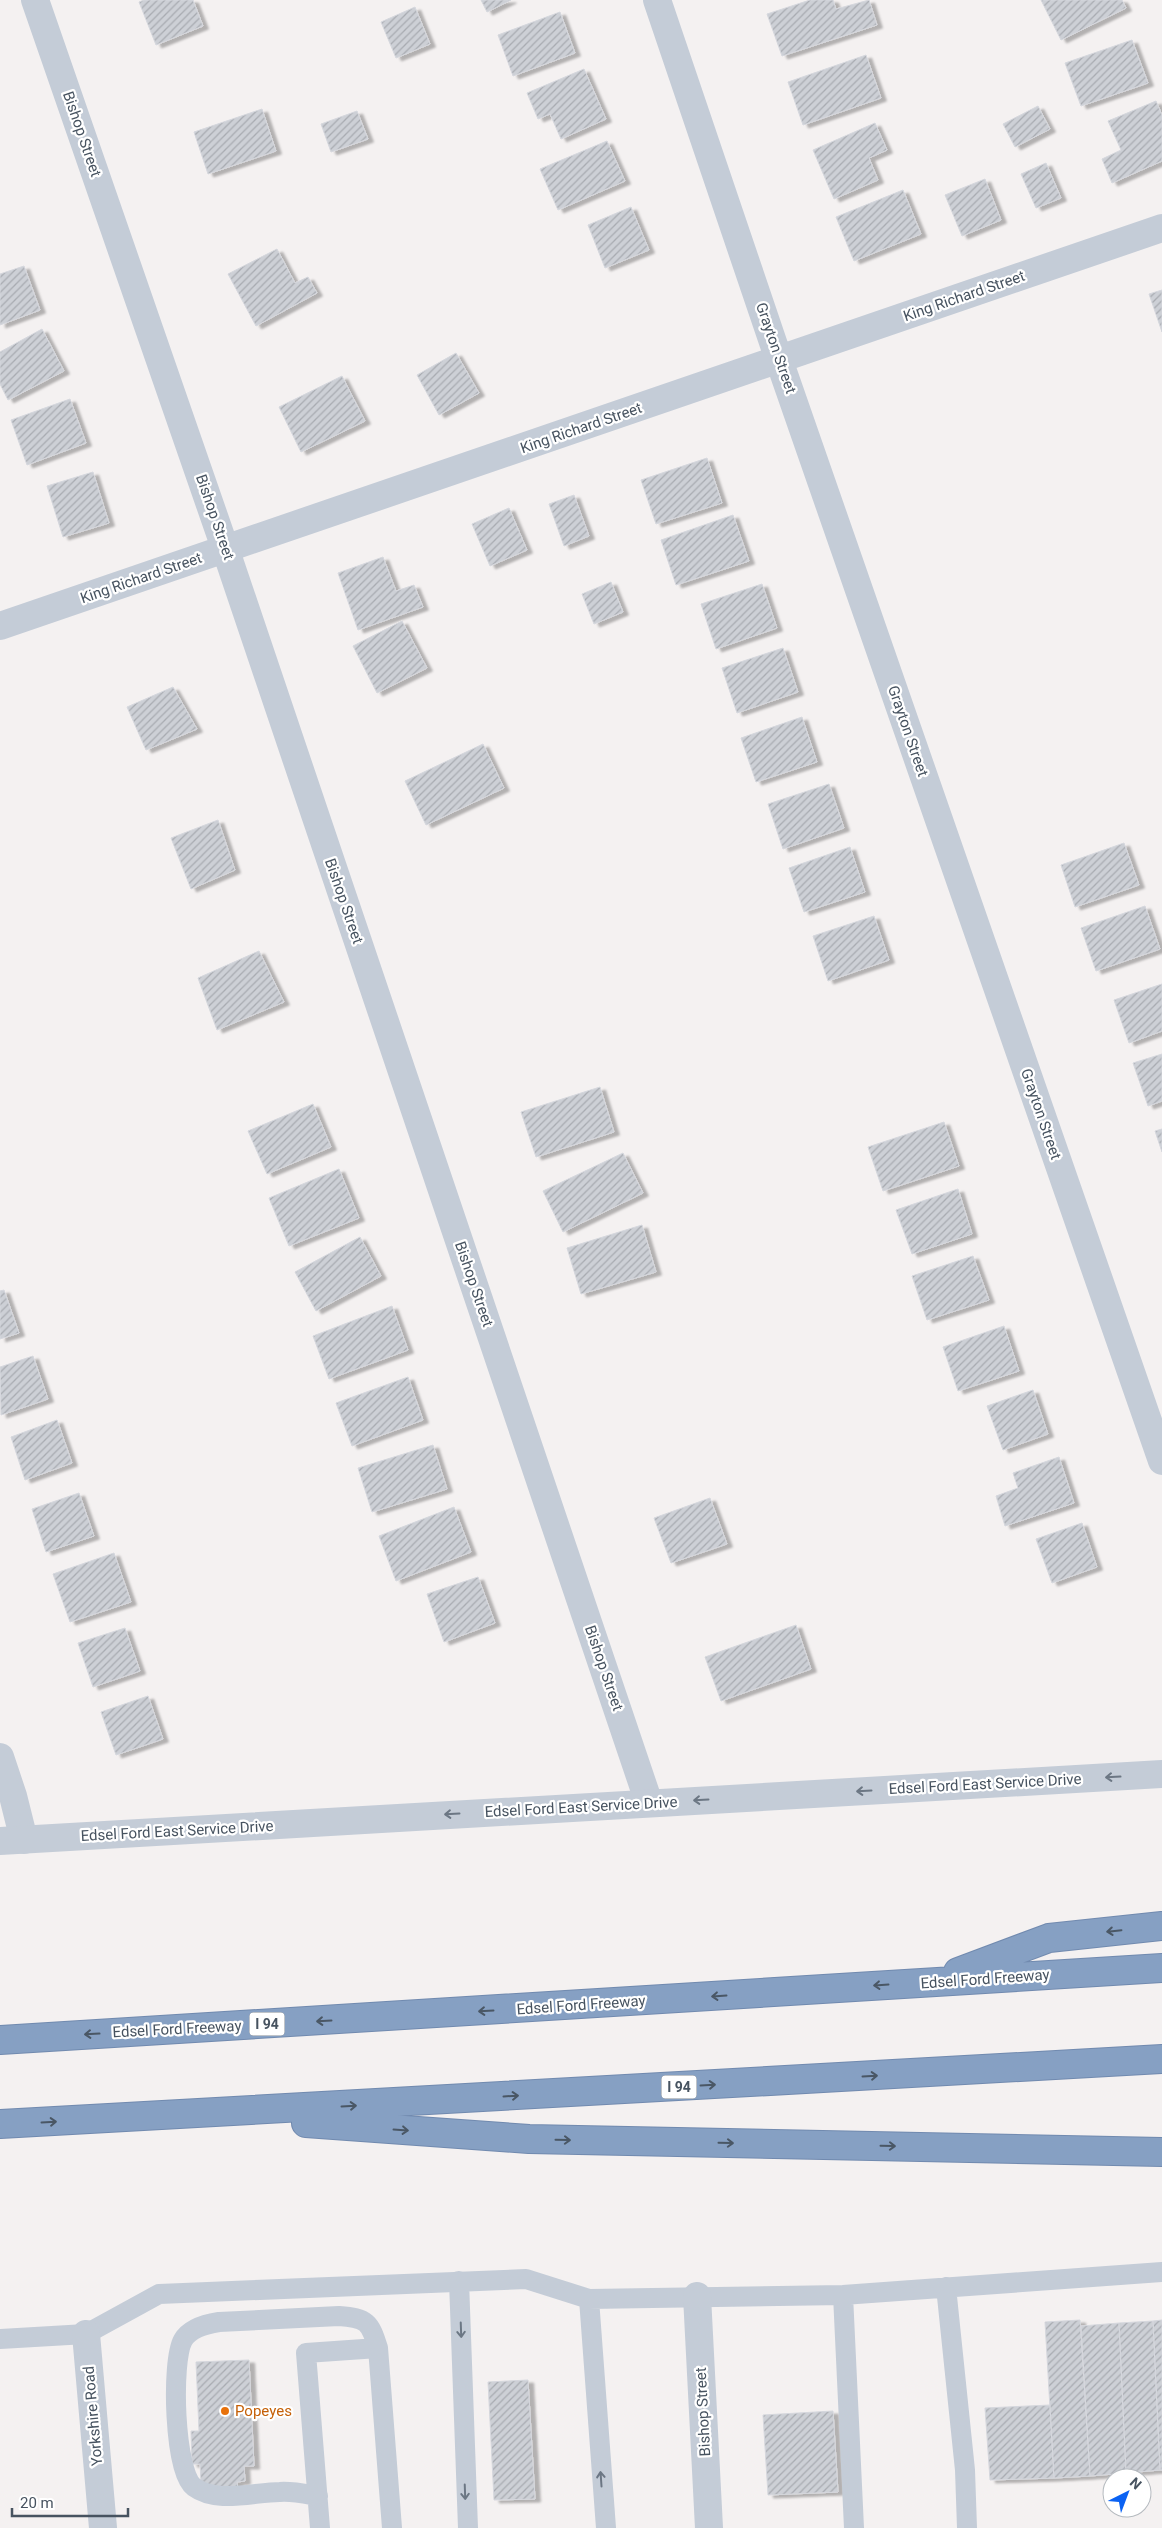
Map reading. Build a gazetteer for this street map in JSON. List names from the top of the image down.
{
  "streets": {
    "highway": ["Edsel Ford Freeway", "I 94"],
    "street": [
      "Bishop Street",
      "King Richard Street",
      "Grayton Street",
      "Edsel Ford East Service Drive",
      "Yorkshire Road"
    ]
  },
  "crossings": [
    ["Bishop Street", "King Richard Street"],
    ["Bishop Street", "Edsel Ford East Service Drive"],
    ["King Richard Street", "Grayton Street"]
  ],
  "one_way": ["Edsel Ford East Service Drive"],
  "places": ["Popeyes"],
  "scale_bar": "20 m",
  "north": "top right"
}
